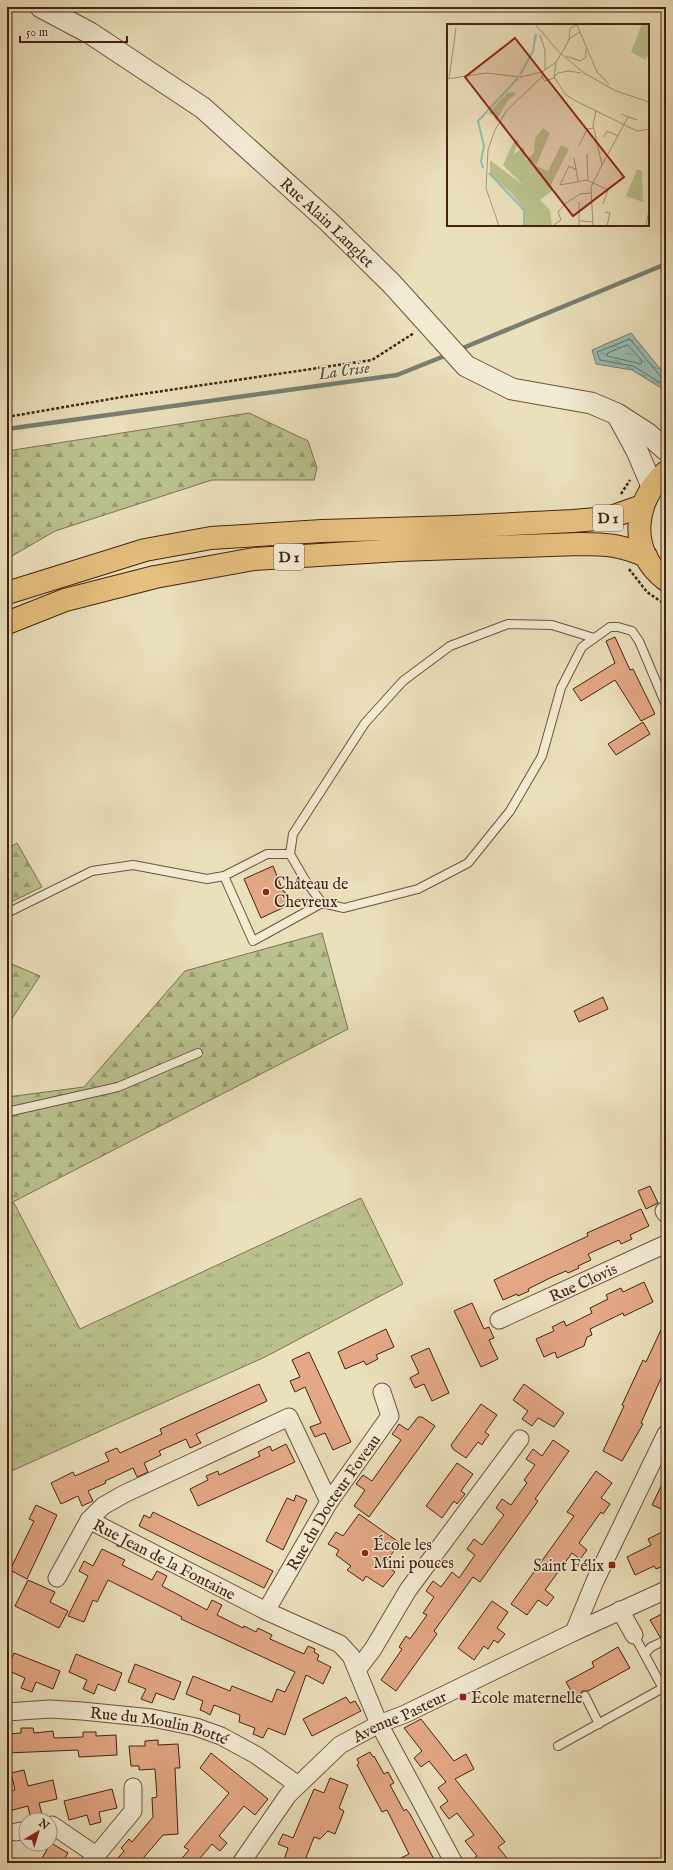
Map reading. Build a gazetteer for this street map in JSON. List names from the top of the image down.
{
  "streets": {
    "main road": ["D 1"],
    "street": [
      "Rue Alain Langlet",
      "Rue Clovis",
      "Rue du Docteur Foveau",
      "Rue Jean de la Fontaine",
      "Avenue Pasteur",
      "Rue du Moulin Botté"
    ]
  },
  "crossings": [
    ["Rue du Docteur Foveau", "Rue Jean de la Fontaine"],
    ["Rue Jean de la Fontaine", "Avenue Pasteur"],
    ["Avenue Pasteur", "Rue du Moulin Botté"]
  ],
  "water": ["La Crise"],
  "places": {
    "other": ["Château de Chevreux", "École les Mini pouces"],
    "transit": ["Saint Félix", "Ecole maternelle"]
  },
  "scale_bar": "50 m",
  "north": "top right"
}
